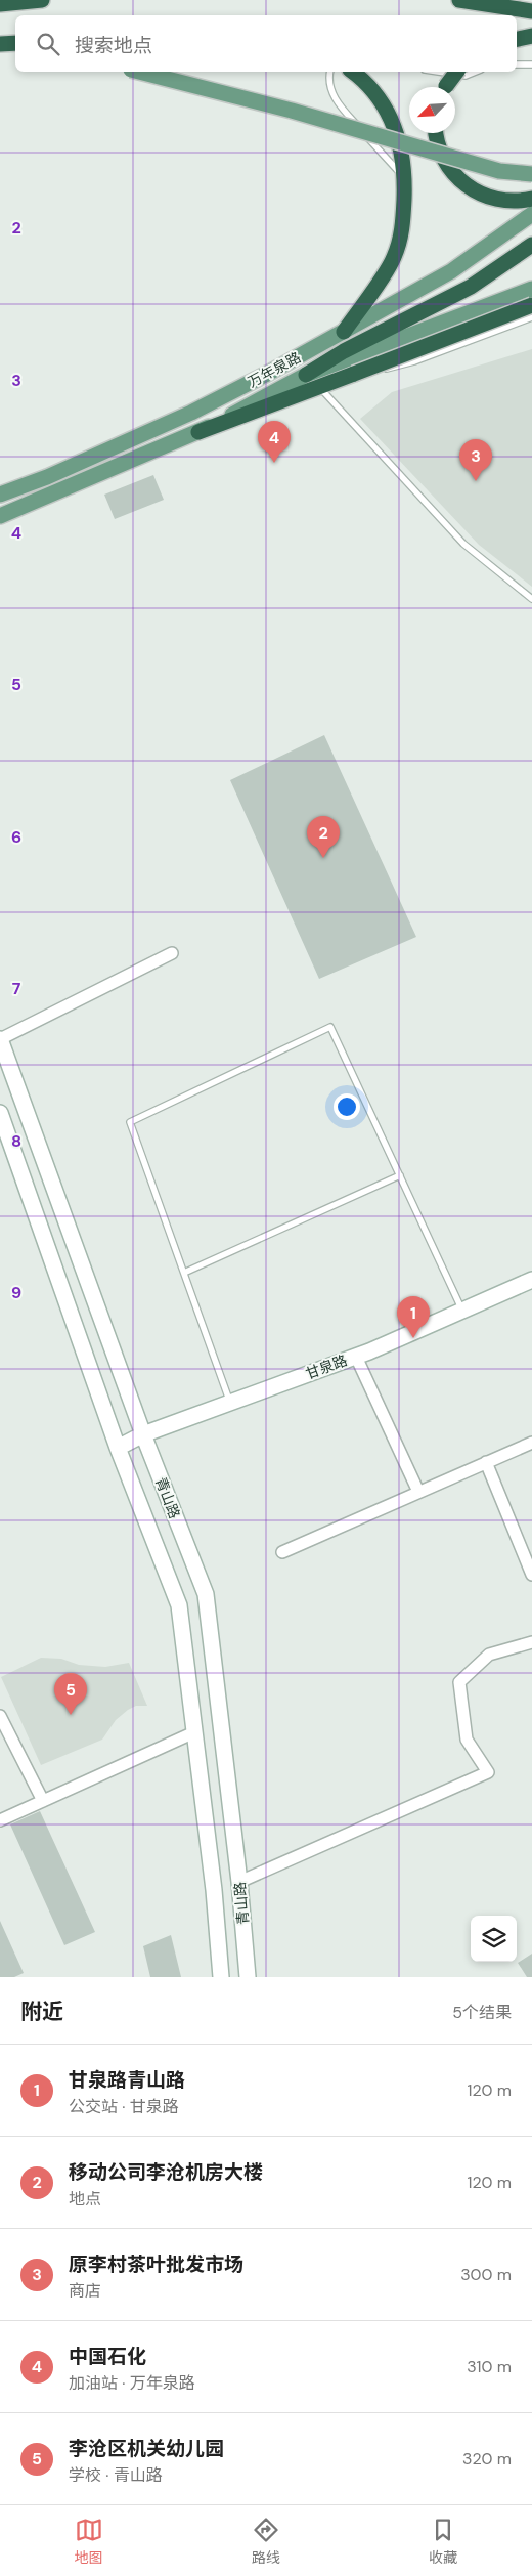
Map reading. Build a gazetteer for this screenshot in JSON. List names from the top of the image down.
{
  "streets": {
    "main road": ["万年泉路", "甘泉路", "青山路"]
  },
  "crossings": [
    ["甘泉路", "青山路"]
  ],
  "north": "bottom left",
  "page": {
    "search": "搜索地点",
    "pins": [
      "4",
      "3",
      "2",
      "1",
      "5"
    ],
    "heading": ["附近", "5个结果"],
    "list": [
      {
        "mark": "1",
        "name": "甘泉路青山路",
        "note": "公交站 · 甘泉路",
        "value": "120 m"
      },
      {
        "mark": "2",
        "name": "移动公司李沧机房大楼",
        "note": "地点",
        "value": "120 m"
      },
      {
        "mark": "3",
        "name": "原李村茶叶批发市场",
        "note": "商店",
        "value": "300 m"
      },
      {
        "mark": "4",
        "name": "中国石化",
        "note": "加油站 · 万年泉路",
        "value": "310 m"
      },
      {
        "mark": "5",
        "name": "李沧区机关幼儿园",
        "note": "学校 · 青山路",
        "value": "320 m"
      }
    ],
    "nav": ["地图", "路线", "收藏"]
  },
  "grid": {
    "rows": [
      "2",
      "3",
      "4",
      "5",
      "6",
      "7",
      "8",
      "9"
    ]
  }
}
